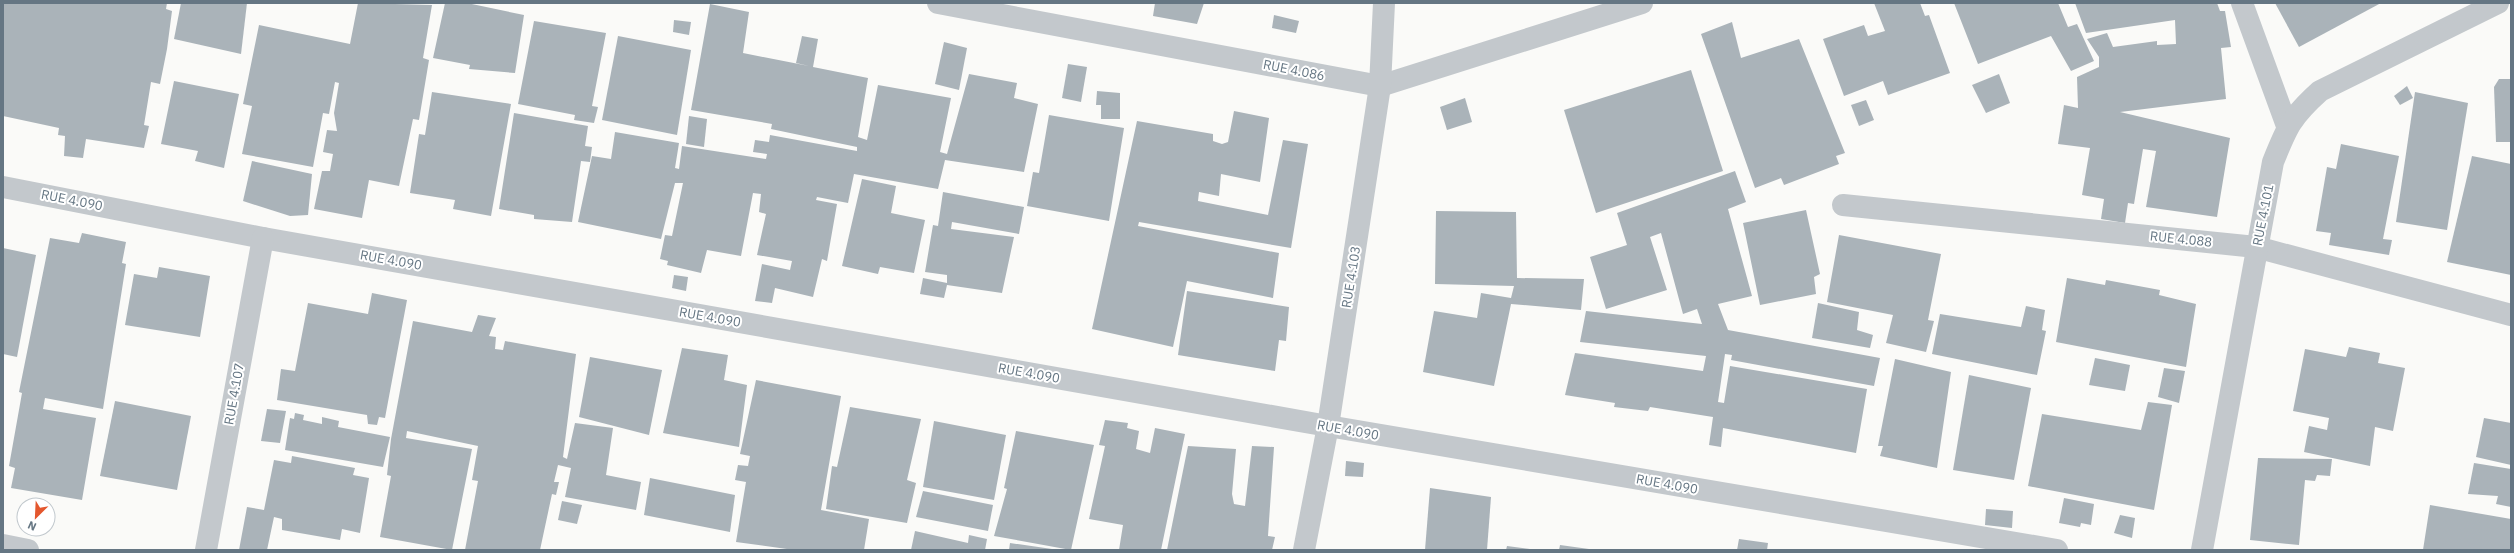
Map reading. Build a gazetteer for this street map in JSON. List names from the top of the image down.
{
  "streets": {
    "street": [
      "RUE 4.086",
      "RUE 4.090",
      "RUE 4.101",
      "RUE 4.088",
      "RUE 4.103",
      "RUE 4.107"
    ]
  },
  "crossings": [
    ["RUE 4.086", "RUE 4.103"],
    ["RUE 4.090", "RUE 4.103"],
    ["RUE 4.090", "RUE 4.107"],
    ["RUE 4.101", "RUE 4.088"]
  ],
  "north": "bottom left"
}
